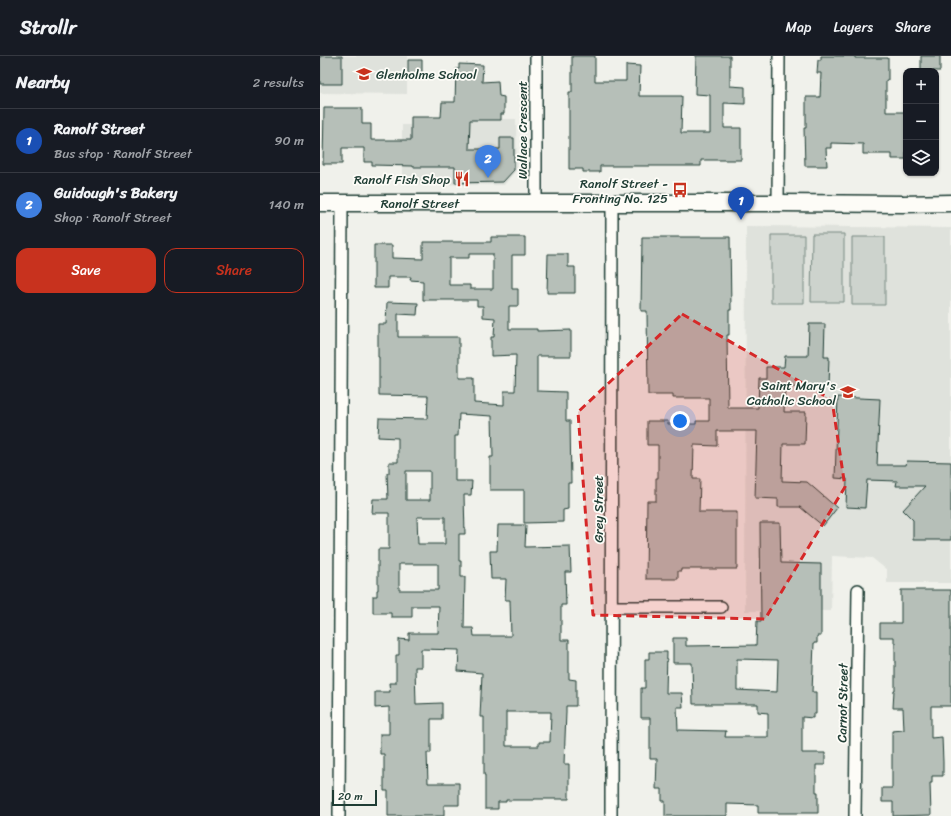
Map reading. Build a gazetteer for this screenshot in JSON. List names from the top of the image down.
{
  "streets": {
    "street": [
      "Wallace Crescent",
      "Ranolf Street",
      "Grey Street",
      "Carnot Street"
    ]
  },
  "crossings": [
    ["Wallace Crescent", "Ranolf Street"],
    ["Ranolf Street", "Grey Street"]
  ],
  "places": {
    "school or university": ["Glenholme School", "Saint Mary's Catholic School"],
    "restaurant": ["Ranolf Fish Shop"],
    "bus stop": ["Ranolf Street - Fronting No. 125"]
  },
  "scale_bar": "20 m",
  "page": {
    "header": "Strollr",
    "nav": ["Map", "Layers", "Share"],
    "heading": ["Nearby", "2 results"],
    "map_buttons": ["+", "−"],
    "list": [
      {
        "mark": "1",
        "name": "Ranolf Street",
        "note": "Bus stop · Ranolf Street",
        "value": "90 m"
      },
      {
        "mark": "2",
        "name": "Guidough's Bakery",
        "note": "Shop · Ranolf Street",
        "value": "140 m"
      }
    ],
    "pins": ["2", "1"],
    "buttons": ["Save", "Share"],
    "scale": "20 m"
  }
}
